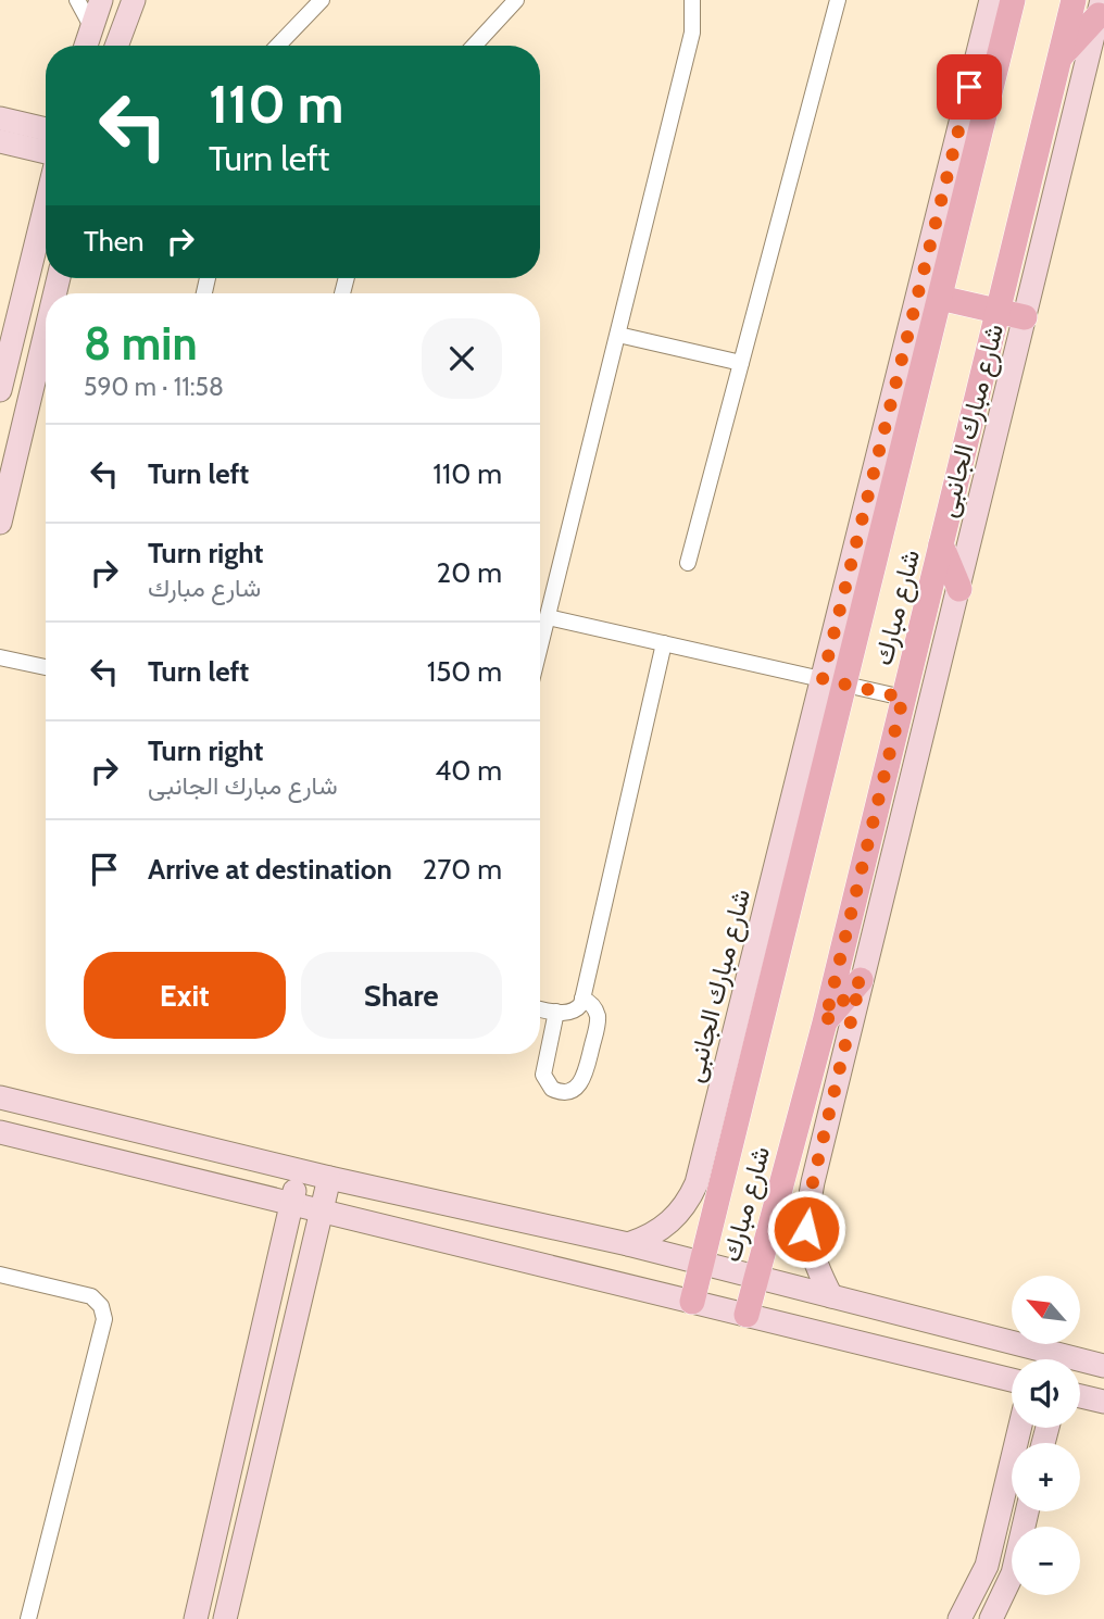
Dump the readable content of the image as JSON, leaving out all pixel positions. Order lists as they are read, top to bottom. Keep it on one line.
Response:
{"streets":{"main road":["شارع مبارك الجانبى","شارع مبارك"]},"crossings":[["شارع مبارك الجانبى","شارع مبارك"]],"north":"top left","page":{"turn":["110 m","Turn left"],"then":"Then","heading":["8 min","590 m · 11:58"],"list":[{"name":"Turn left","value":"110 m"},{"name":"Turn right","note":"شارع مبارك","value":"20 m"},{"name":"Turn left","value":"150 m"},{"name":"Turn right","note":"شارع مبارك الجانبى","value":"40 m"},{"name":"Arrive at destination","value":"270 m"}],"buttons":["Exit","Share"],"map_buttons":["+","−"]}}
